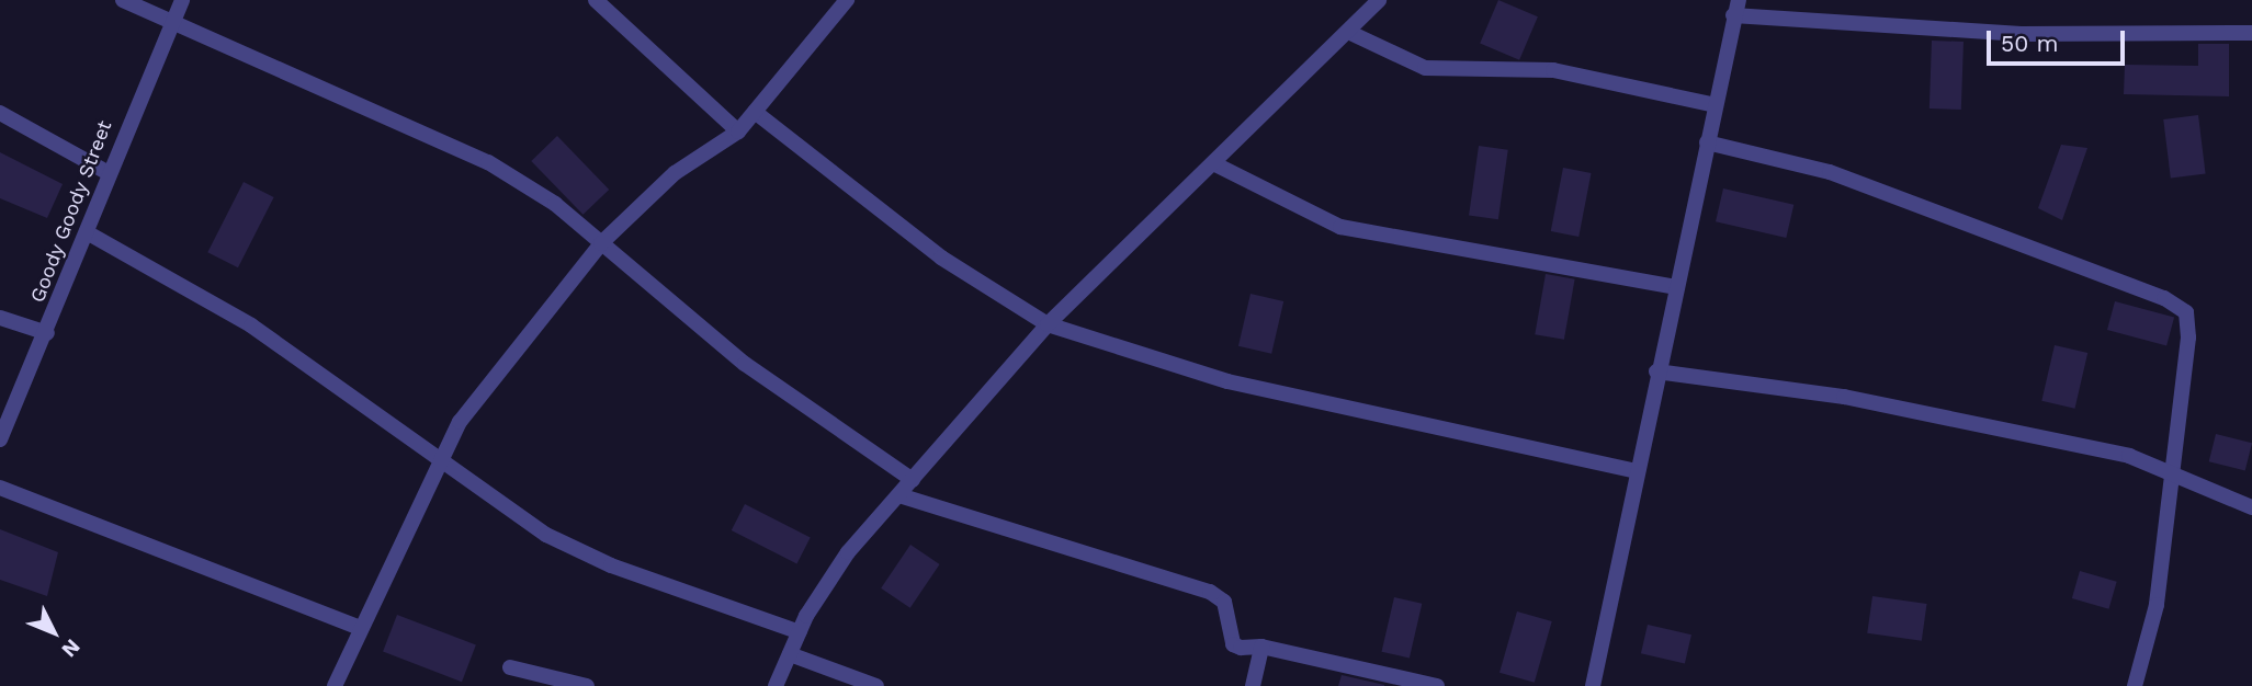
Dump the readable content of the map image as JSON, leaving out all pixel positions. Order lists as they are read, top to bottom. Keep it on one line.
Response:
{"streets":{"street":["Goody Goody Street"]},"scale_bar":"50 m","north":"bottom right"}
